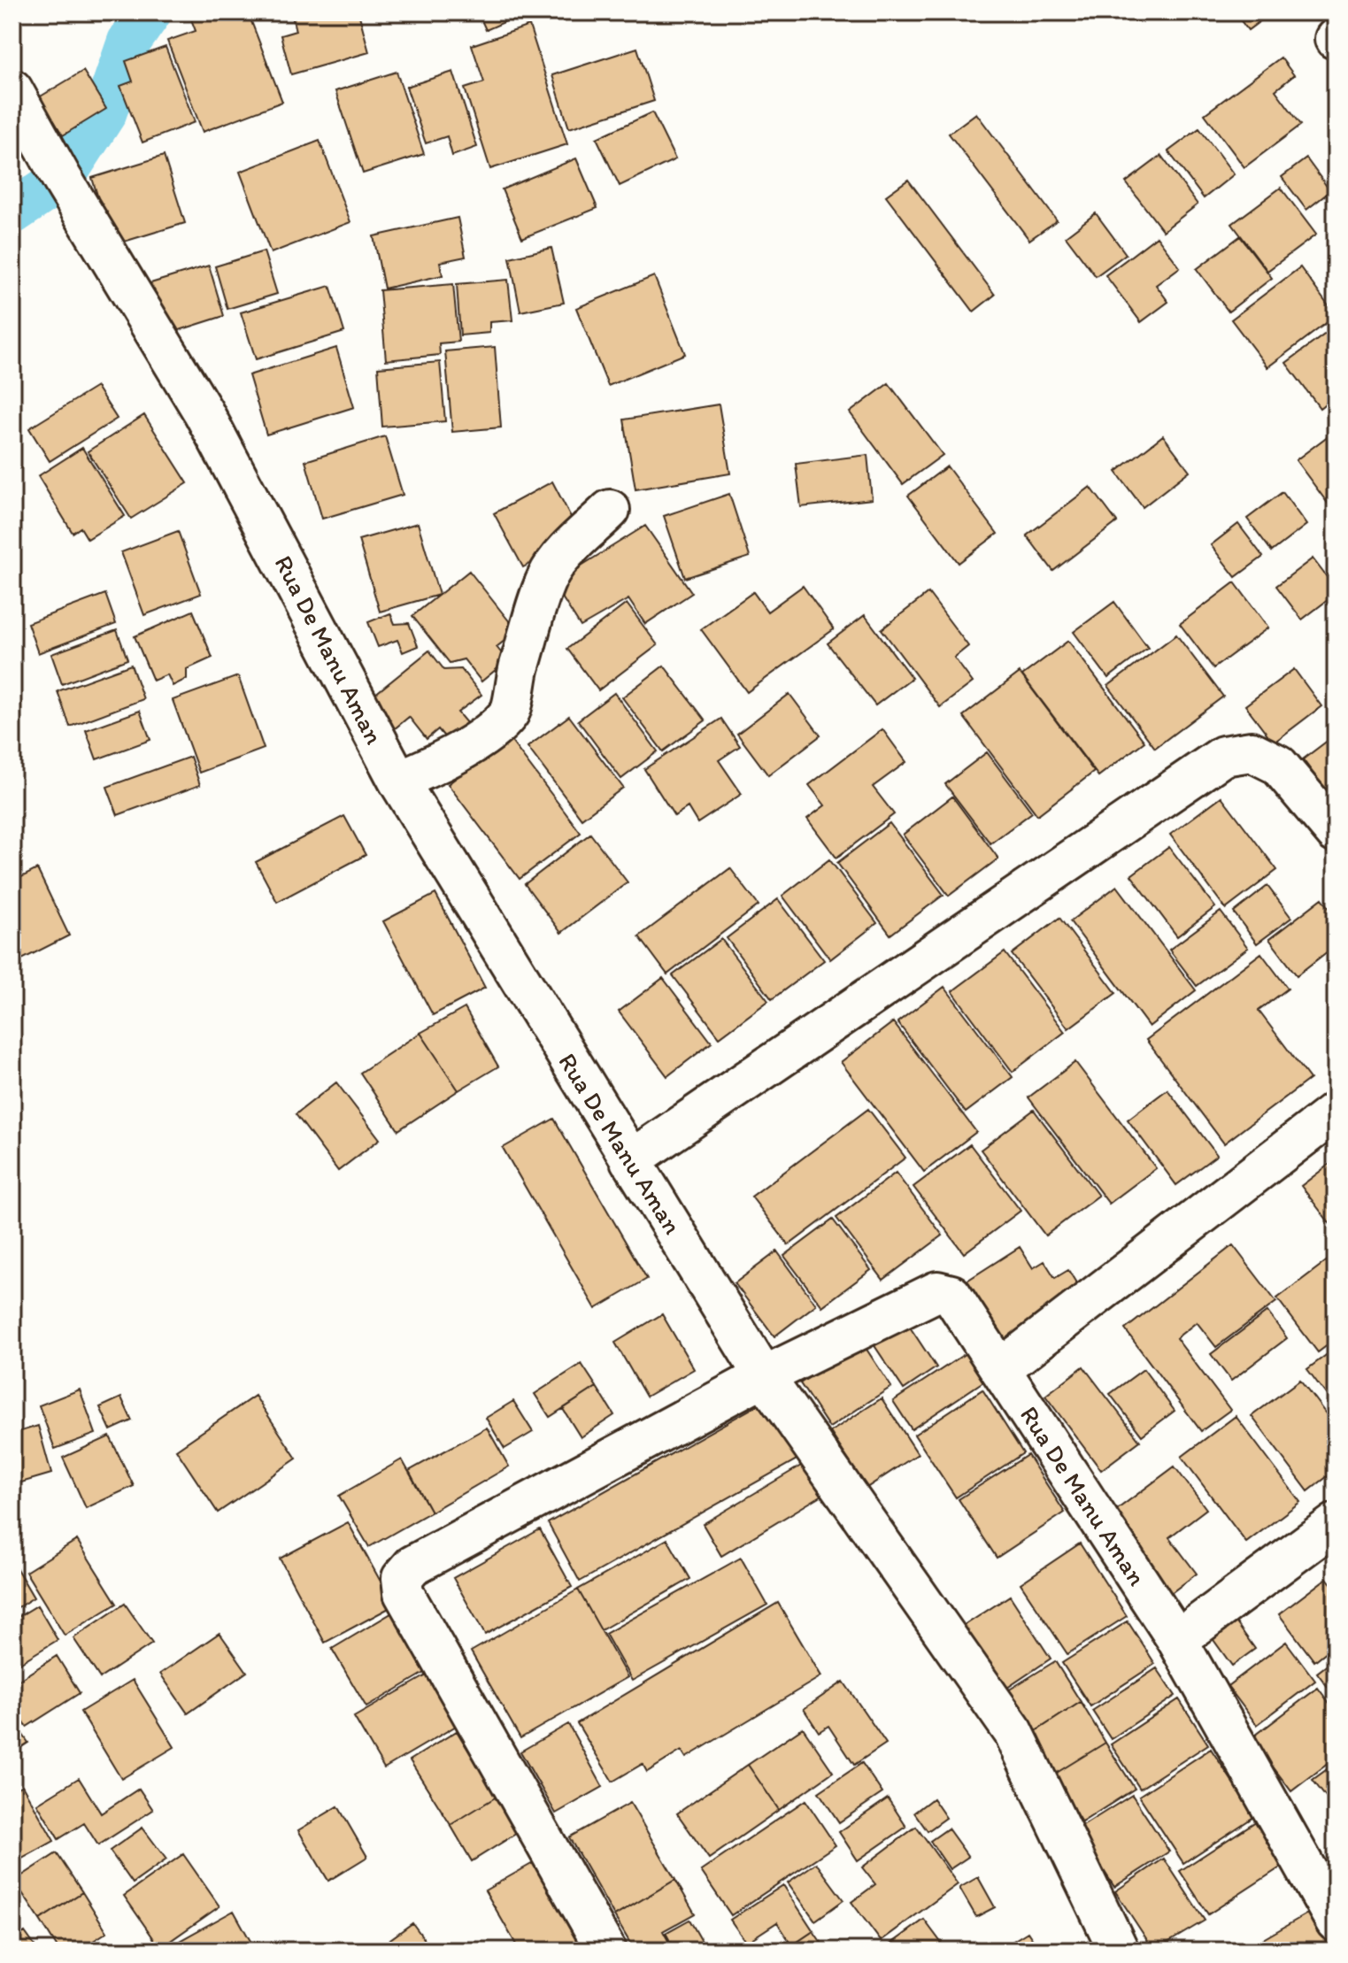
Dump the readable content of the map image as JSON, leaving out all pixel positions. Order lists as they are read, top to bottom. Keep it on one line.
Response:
{"streets":{"street":["Rua De Manu Aman"]}}
